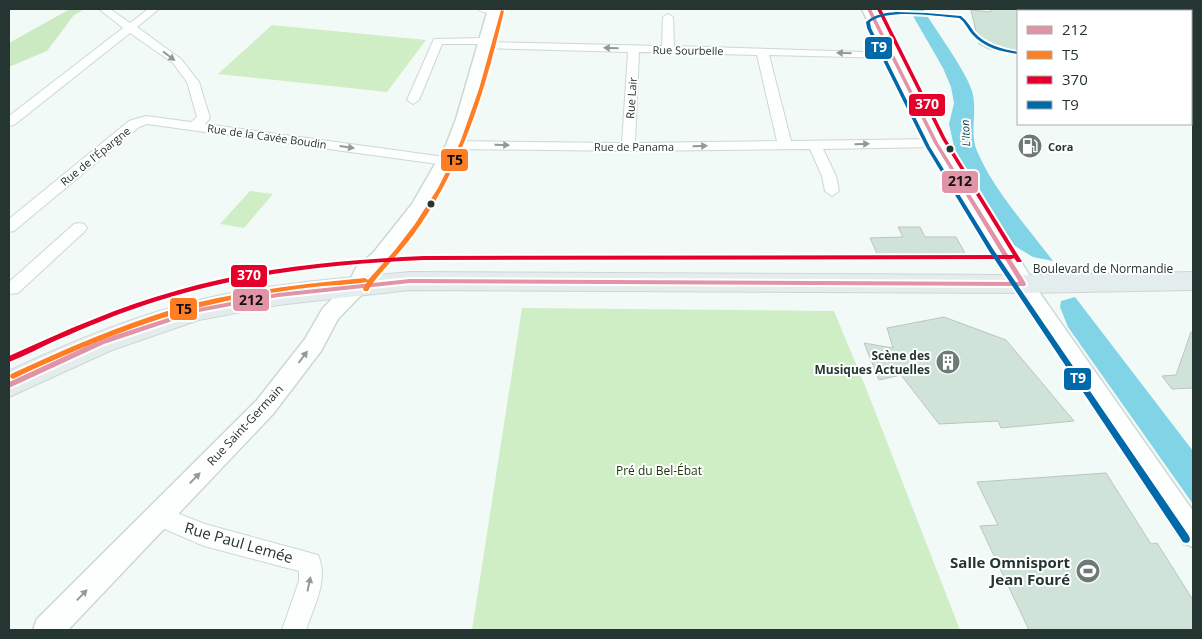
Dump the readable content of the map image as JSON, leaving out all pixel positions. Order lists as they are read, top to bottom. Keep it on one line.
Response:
{"streets":{"main road":["Boulevard de Normandie"],"street":["Rue Sourbelle","Rue Lair","Rue de la Cavée Boudin","Rue de Panama","Rue de l'Épargne","Rue Saint-Germain","Rue Paul Lemée"]},"crossings":[["Rue Sourbelle","Rue Lair"],["Rue Sourbelle","Rue Saint-Germain"],["Rue Lair","Rue de Panama"],["Rue de la Cavée Boudin","Rue de l'Épargne"],["Rue de la Cavée Boudin","Rue Saint-Germain"],["Rue de Panama","Rue Saint-Germain"],["Boulevard de Normandie","Rue Saint-Germain"],["Rue Saint-Germain","Rue Paul Lemée"]],"one_way":["Rue Sourbelle","Rue de la Cavée Boudin","Rue de Panama","Rue Saint-Germain"],"water":["L'Iton"],"parks":["Pré du Bel-Ébat"],"places":{"fuel station":["Cora"],"building":["Scène des Musiques Actuelles"],"sports":["Salle Omnisport Jean Fouré"]},"lines":["transit line 212","transit line 370","transit line T5","transit line T9"],"legend":["212","T5","370","T9"]}
